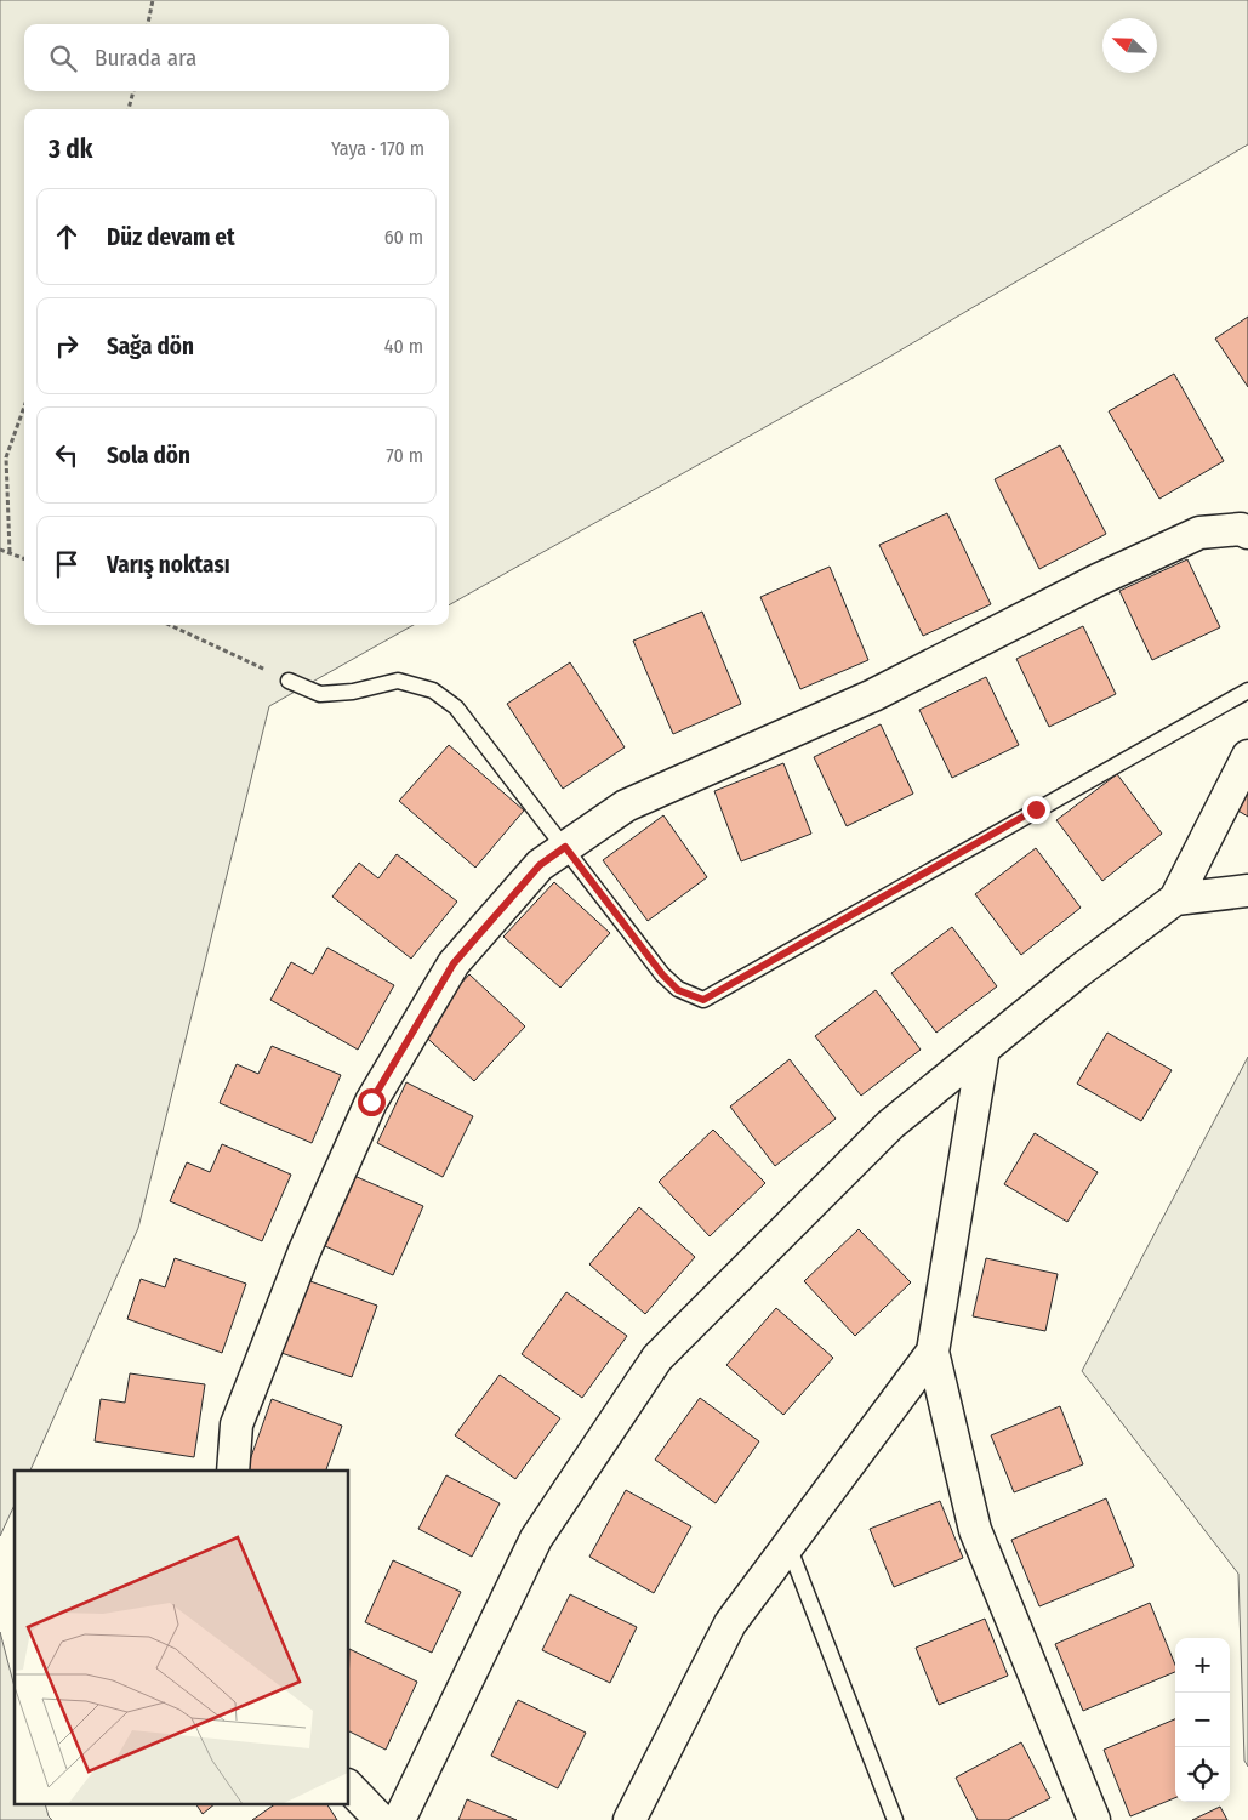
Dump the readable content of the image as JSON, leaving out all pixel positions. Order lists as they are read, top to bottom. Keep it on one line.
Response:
{"north":"top left","page":{"search":"Burada ara","heading":["3 dk","Yaya · 170 m"],"list":[["Düz devam et","60 m"],["Sağa dön","40 m"],["Sola dön","70 m"],"Varış noktası"],"map_buttons":["+","−"]}}
